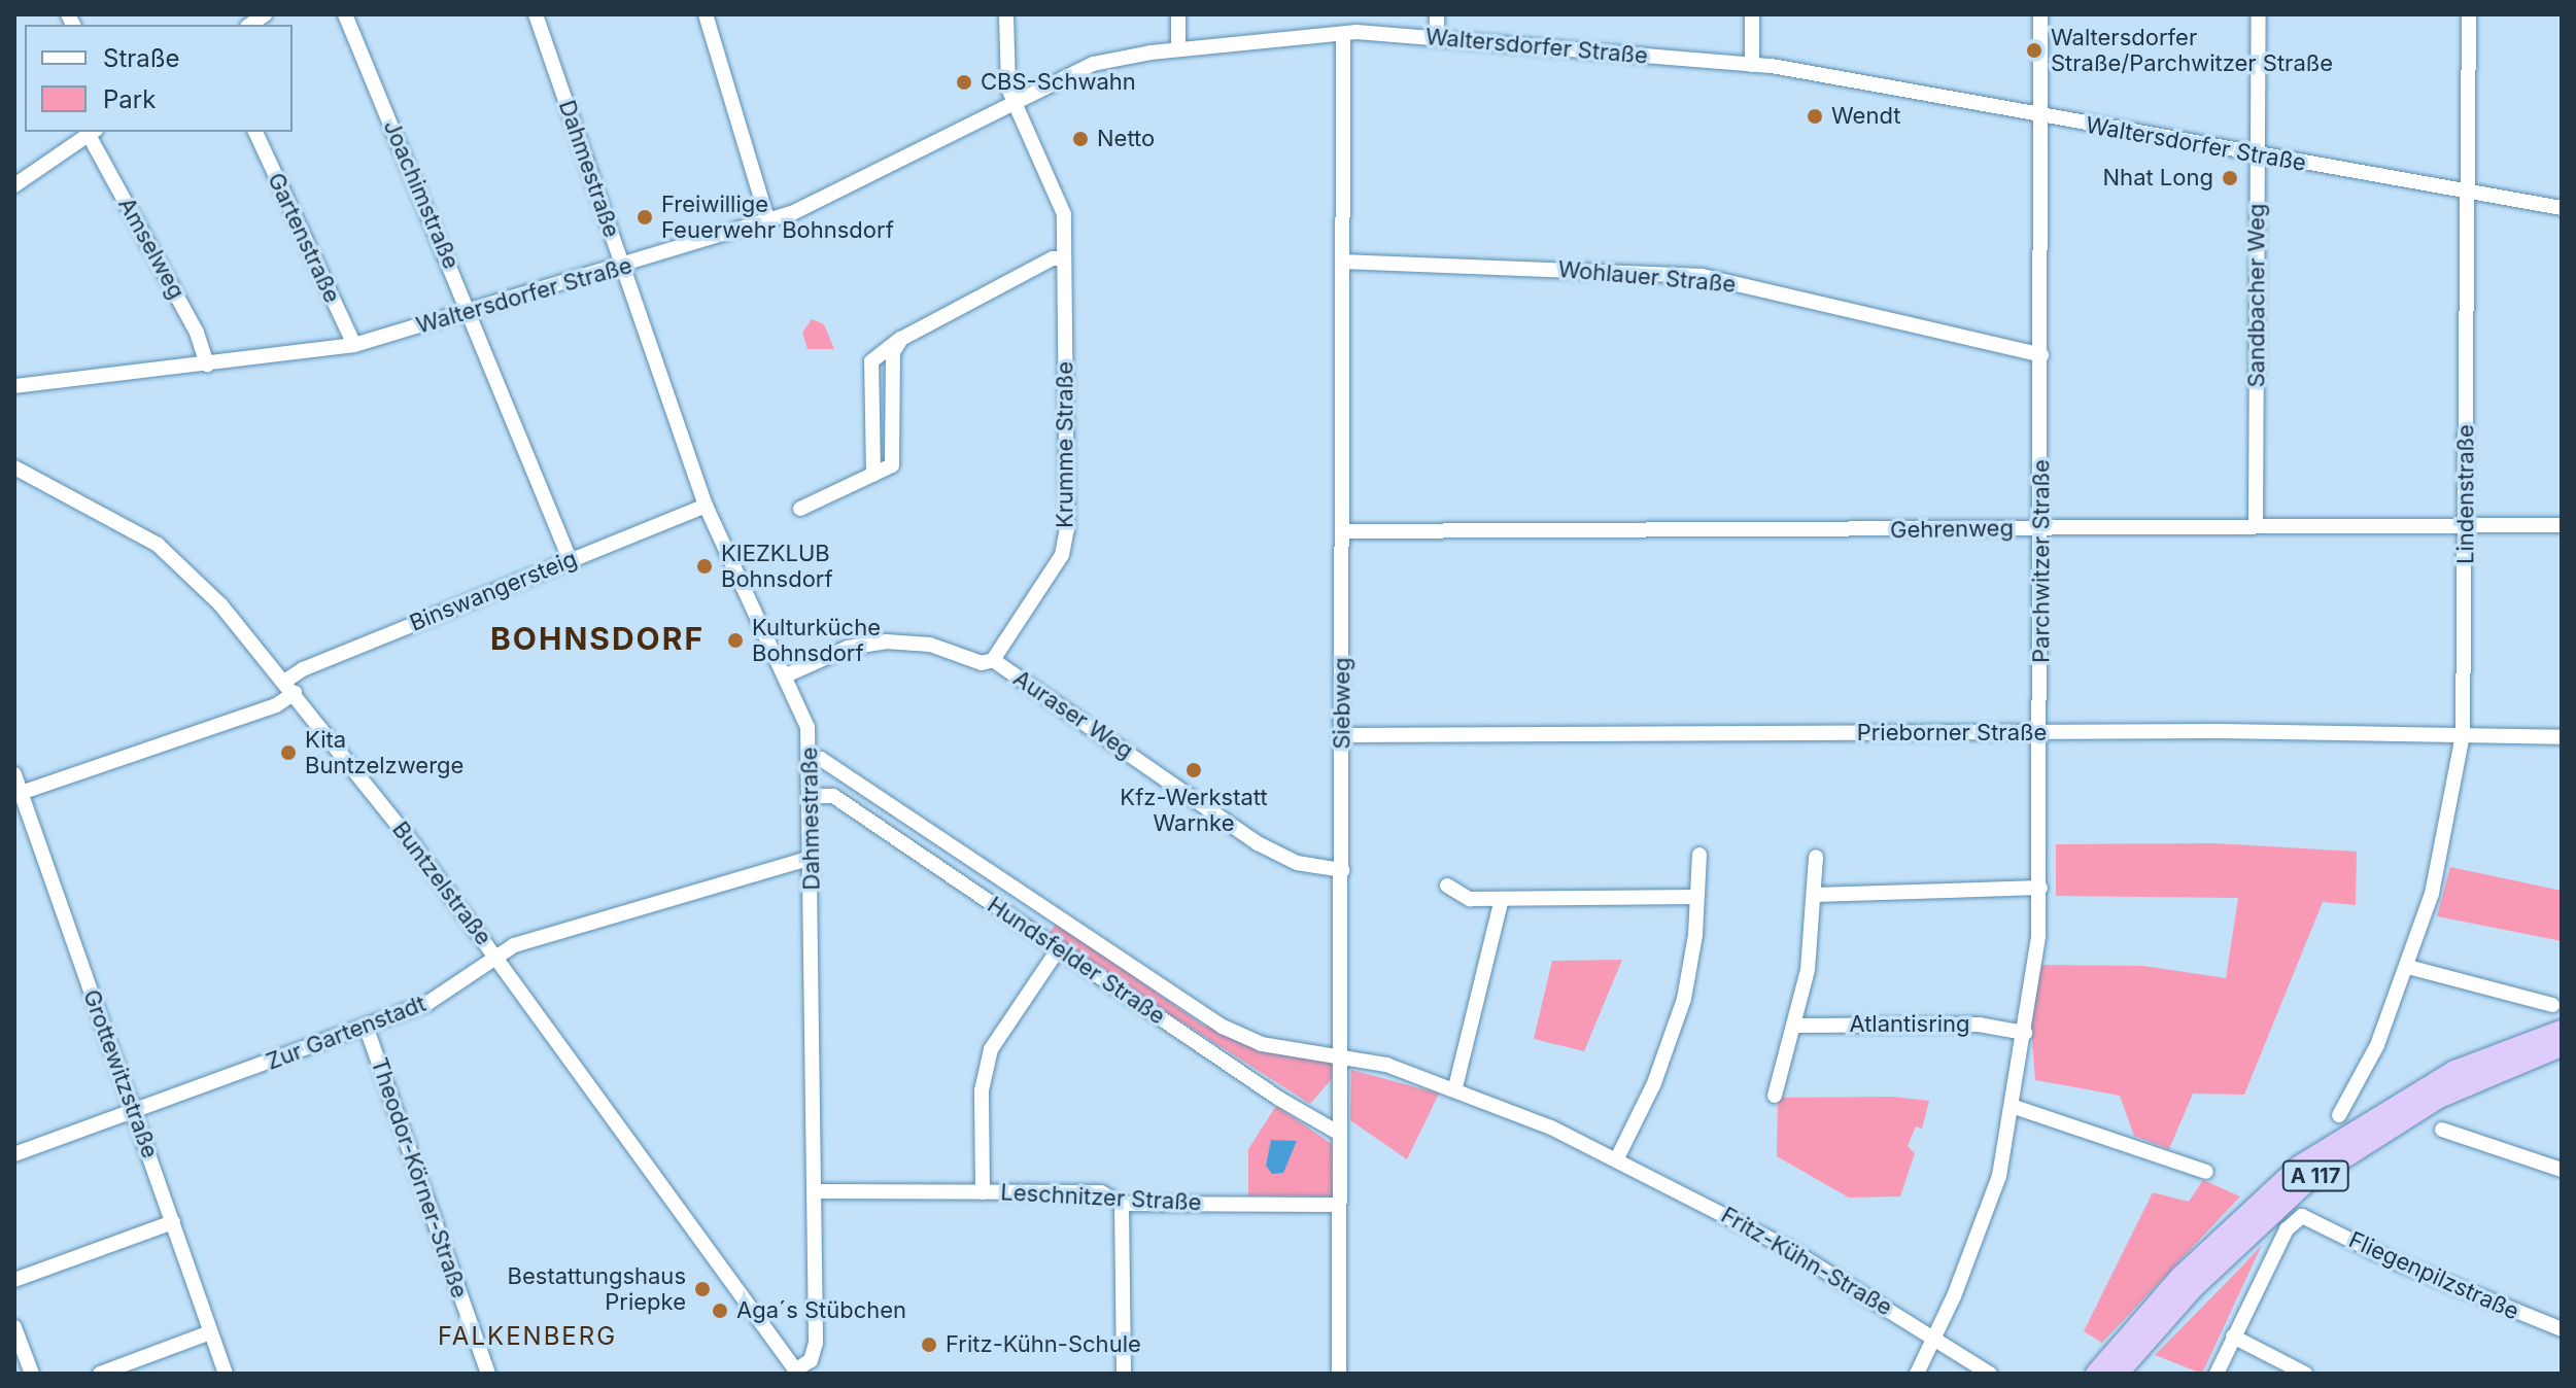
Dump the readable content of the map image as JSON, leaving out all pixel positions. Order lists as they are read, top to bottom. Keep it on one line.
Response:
{"streets":{"highway":["A 117"],"street":["Waltersdorfer Straße","Dahmestraße","Joachimstraße","Gartenstraße","Amselweg","Wohlauer Straße","Sandbacher Weg","Krumme Straße","Lindenstraße","Gehrenweg","Parchwitzer Straße","Binswangersteig","Siebweg","Auraser Weg","Prieborner Straße","Buntzelstraße","Hundsfelder Straße","Atlantisring","Zur Gartenstadt","Grottewitzstraße","Theodor-Körner-Straße","Leschnitzer Straße","Fritz-Kühn-Straße","Fliegenpilzstraße"]},"crossings":[["Waltersdorfer Straße","Dahmestraße"],["Waltersdorfer Straße","Joachimstraße"],["Waltersdorfer Straße","Gartenstraße"],["Waltersdorfer Straße","Amselweg"],["Waltersdorfer Straße","Sandbacher Weg"],["Waltersdorfer Straße","Krumme Straße"],["Waltersdorfer Straße","Lindenstraße"],["Waltersdorfer Straße","Parchwitzer Straße"],["Waltersdorfer Straße","Siebweg"],["Dahmestraße","Binswangersteig"],["Dahmestraße","Auraser Weg"],["Dahmestraße","Buntzelstraße"],["Dahmestraße","Hundsfelder Straße"],["Dahmestraße","Zur Gartenstadt"],["Dahmestraße","Leschnitzer Straße"],["Joachimstraße","Binswangersteig"],["Wohlauer Straße","Parchwitzer Straße"],["Wohlauer Straße","Siebweg"],["Sandbacher Weg","Gehrenweg"],["Krumme Straße","Auraser Weg"],["Lindenstraße","Gehrenweg"],["Lindenstraße","Prieborner Straße"],["Gehrenweg","Parchwitzer Straße"],["Gehrenweg","Siebweg"],["Parchwitzer Straße","Prieborner Straße"],["Parchwitzer Straße","Atlantisring"],["Parchwitzer Straße","Fritz-Kühn-Straße"],["Binswangersteig","Buntzelstraße"],["Binswangersteig","Grottewitzstraße"],["Siebweg","Auraser Weg"],["Siebweg","Prieborner Straße"],["Siebweg","Hundsfelder Straße"],["Siebweg","Leschnitzer Straße"],["Siebweg","Fritz-Kühn-Straße"],["Buntzelstraße","Zur Gartenstadt"],["Hundsfelder Straße","Fritz-Kühn-Straße"],["Zur Gartenstadt","Grottewitzstraße"],["Zur Gartenstadt","Theodor-Körner-Straße"]],"districts":["BOHNSDORF","FALKENBERG"],"places":["Waltersdorfer Straße/Parchwitzer Straße","CBS-Schwahn","Wendt","Netto","Nhat Long","Freiwillige Feuerwehr Bohnsdorf","KIEZKLUB Bohnsdorf","Kulturküche Bohnsdorf","Kita Buntzelzwerge","Kfz-Werkstatt Warnke","Bestattungshaus Priepke","Aga´s Stübchen","Fritz-Kühn-Schule"],"legend":["Straße","Park"]}
